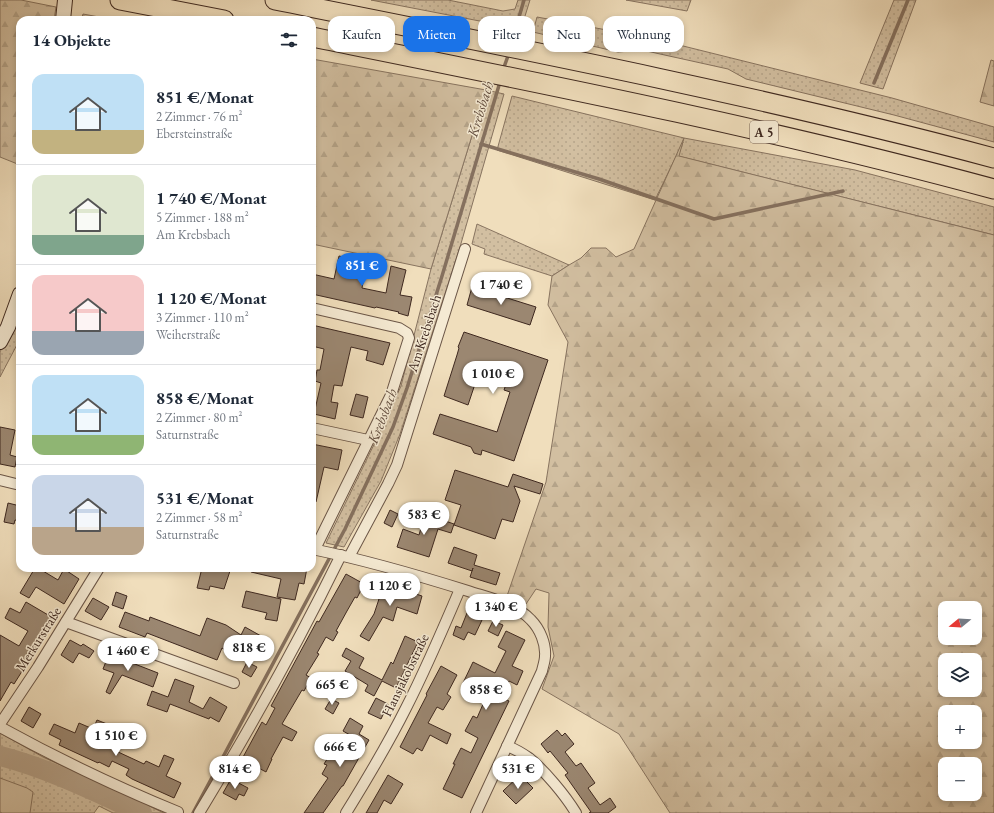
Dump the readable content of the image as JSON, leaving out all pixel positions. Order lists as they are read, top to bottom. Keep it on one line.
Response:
{"streets":{"highway":["A 5"],"street":["Am Krebsbach","Merkurstraße","Hansjakobstraße"]},"water":["Krebsbach"],"north":"left","page":{"chip":["Kaufen","Mieten","Filter","Neu","Wohnung"],"heading":"14 Objekte","list":[{"name":"851 €/Monat","note":"2 Zimmer · 76 m² · Ebersteinstraße"},{"name":"1 740 €/Monat","note":"5 Zimmer · 188 m² · Am Krebsbach"},{"name":"1 120 €/Monat","note":"3 Zimmer · 110 m² · Weiherstraße"},{"name":"858 €/Monat","note":"2 Zimmer · 80 m² · Saturnstraße"},{"name":"531 €/Monat","note":"2 Zimmer · 58 m² · Saturnstraße"}],"price":["851 €","1 740 €","1 010 €","583 €","1 120 €","1 340 €","818 €","1 460 €","665 €","858 €","1 510 €","666 €","814 €","531 €"],"map_buttons":["+","−"]}}
